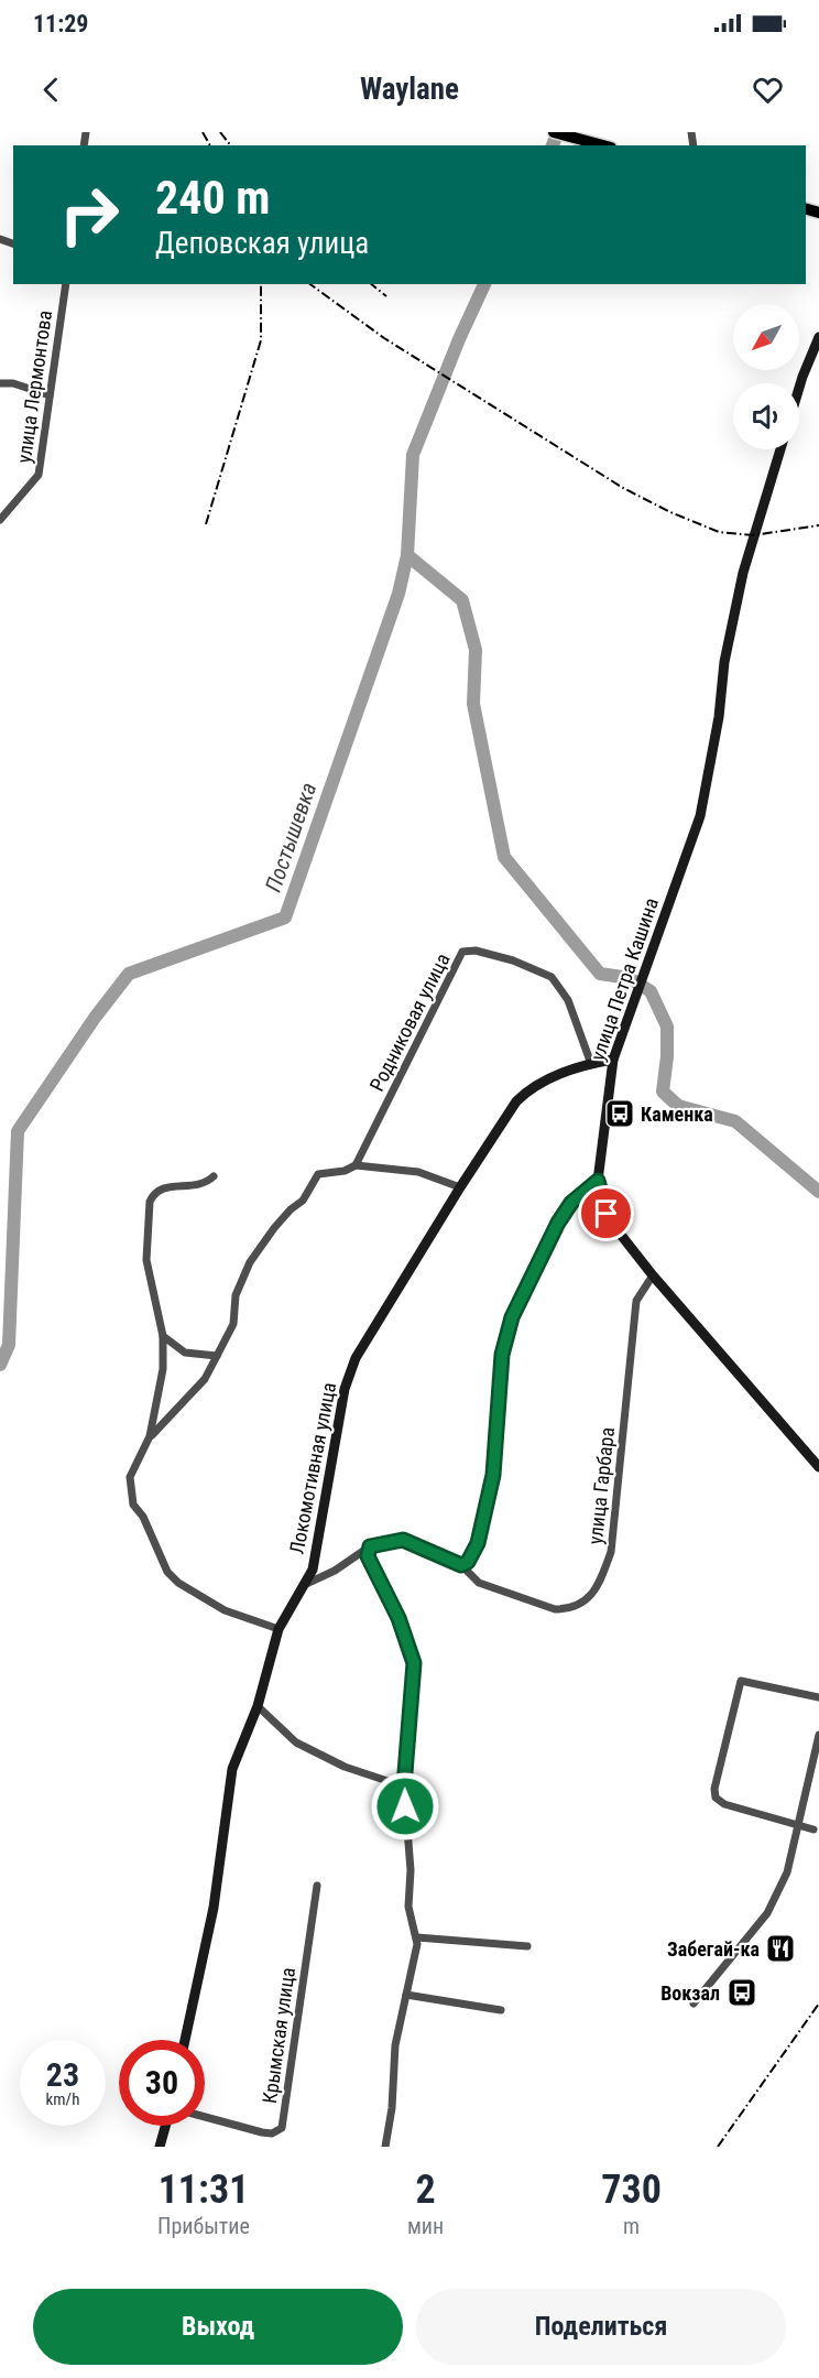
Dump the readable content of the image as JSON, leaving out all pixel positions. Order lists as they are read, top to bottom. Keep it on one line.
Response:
{"streets":{"main road":["улица Петра Кашина","Локомотивная улица"],"street":["улица Лермонтова","Родниковая улица","улица Гарбара","Крымская улица"]},"crossings":[["улица Петра Кашина","Локомотивная улица"],["улица Петра Кашина","улица Гарбара"],["Родниковая улица","Локомотивная улица"]],"water":["Постышевка"],"places":{"bus stop":["Каменка","Вокзал"],"restaurant":["Забегай-ка"]},"north":"bottom left","page":{"status":"11:29","header":"Waylane","turn":["240 m","Деповская улица"],"speed":"23 km/h","limit":"30","eta":["11:31","Прибытие","2","мин","730","m"],"buttons":["Выход","Поделиться"]}}
